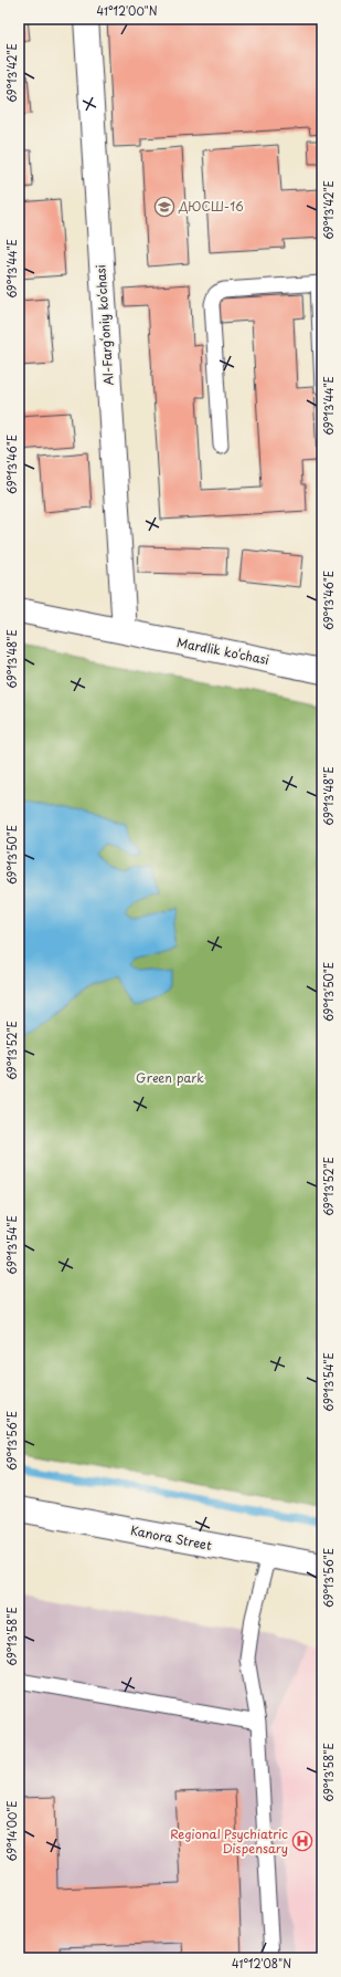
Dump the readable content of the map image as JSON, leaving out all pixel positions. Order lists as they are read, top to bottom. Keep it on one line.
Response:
{"streets":{"street":["Al-Farg‘oniy ko‘chasi","Mardlik ko‘chasi","Kanora Street"]},"crossings":[["Al-Farg‘oniy ko‘chasi","Mardlik ko‘chasi"]],"parks":["Green park"],"places":{"school or university":["ДЮСШ-16"],"hospital":["Regional Psychiatric Dispensary"]},"coordinates":["41°12'00\"N","69°13'42\"E","69°13'44\"E","69°13'46\"E","69°13'48\"E","69°13'50\"E","69°13'52\"E","69°13'54\"E","69°13'56\"E","69°13'58\"E","69°14'00\"E","41°12'08\"N"]}
